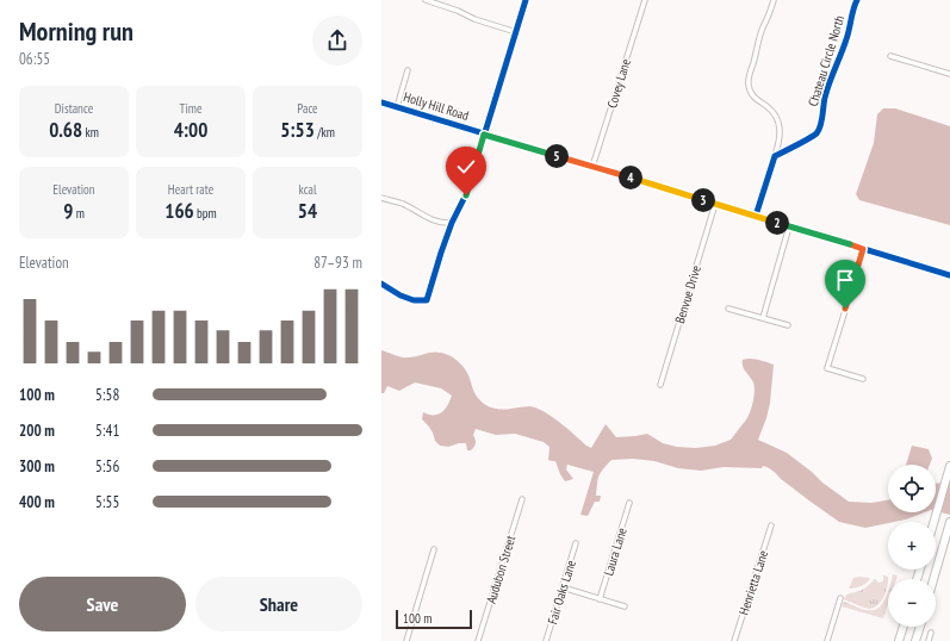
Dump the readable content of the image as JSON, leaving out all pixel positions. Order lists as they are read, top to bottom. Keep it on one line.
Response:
{"streets":{"street":["Chateau Circle North","Covey Lane","Holly Hill Road","Benvue Drive","Laura Lane","Audubon Street","Henrietta Lane","Fair Oaks Lane"]},"crossings":[["Covey Lane","Holly Hill Road"],["Holly Hill Road","Benvue Drive"]],"scale_bar":"100 m","page":{"heading":["Morning run","06:55"],"stats":[["Distance","0.68 km"],["Time","4:00"],["Pace","5:53 /km"],["Elevation","9 m"],["Heart rate","166 bpm"],["kcal","54"]],"pins":["5","4","3","2"],"chart":["Elevation","87–93 m"],"list":[{"name":"100 m","note":"5:58"},{"name":"200 m","note":"5:41"},{"name":"300 m","note":"5:56"},{"name":"400 m","note":"5:55"}],"map_buttons":["+","−"],"buttons":["Save","Share"],"scale":"100 m"}}
